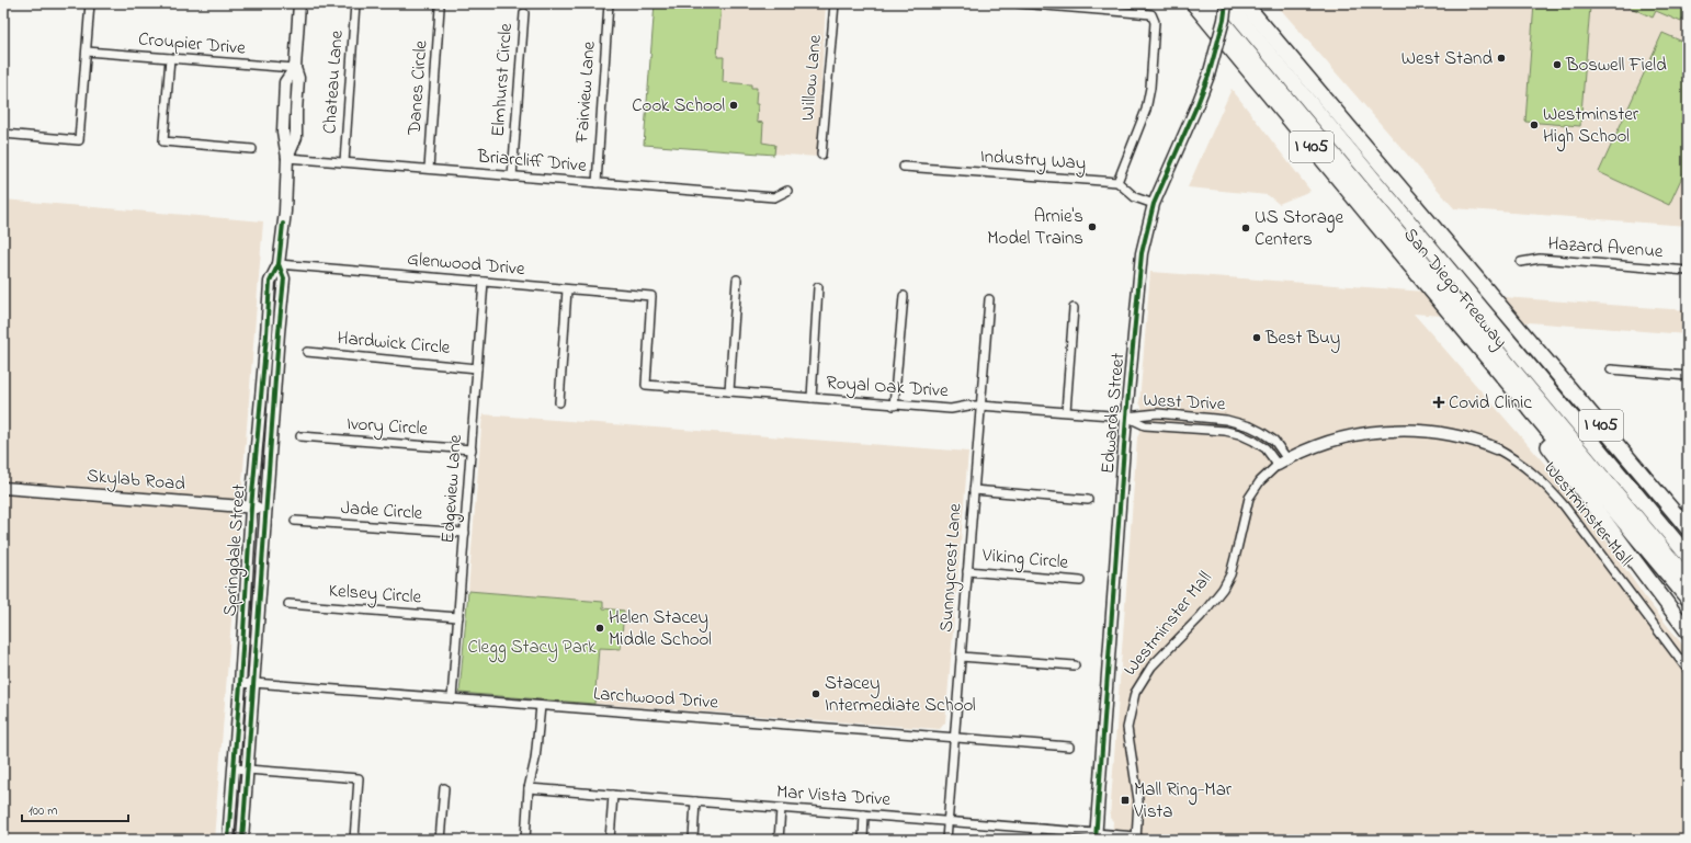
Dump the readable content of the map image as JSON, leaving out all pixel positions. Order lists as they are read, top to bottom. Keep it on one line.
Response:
{"streets":{"highway":["I 405","San Diego Freeway"],"main road":["Edwards Street","Skylab Road","Westminster Mall","Springdale Street"],"street":["Croupier Drive","Willow Lane","Elmhurst Circle","Chateau Lane","Danes Circle","Fairview Lane","Industry Way","Briarcliff Drive","Hazard Avenue","Glenwood Drive","Hardwick Circle","Royal Oak Drive","West Drive","Ivory Circle","Edgeview Lane","Jade Circle","Viking Circle","Sunnycrest Lane","Kelsey Circle","Larchwood Drive","Mar Vista Drive"]},"crossings":[["Croupier Drive","Springdale Street"],["Elmhurst Circle","Briarcliff Drive"],["Chateau Lane","Briarcliff Drive"],["Danes Circle","Briarcliff Drive"],["Fairview Lane","Briarcliff Drive"],["Briarcliff Drive","Springdale Street"],["Glenwood Drive","Royal Oak Drive"],["Glenwood Drive","Edgeview Lane"],["Glenwood Drive","Springdale Street"],["Hardwick Circle","Edgeview Lane"],["Royal Oak Drive","West Drive"],["Royal Oak Drive","Edwards Street"],["Royal Oak Drive","Sunnycrest Lane"],["West Drive","Edwards Street"],["West Drive","Westminster Mall"],["Edwards Street","Mar Vista Drive"],["Ivory Circle","Edgeview Lane"],["Skylab Road","Springdale Street"],["Edgeview Lane","Jade Circle"],["Edgeview Lane","Kelsey Circle"],["Edgeview Lane","Larchwood Drive"],["Westminster Mall","Mar Vista Drive"],["Springdale Street","Larchwood Drive"],["Viking Circle","Sunnycrest Lane"],["Sunnycrest Lane","Larchwood Drive"],["Sunnycrest Lane","Mar Vista Drive"]],"parks":["Clegg Stacy Park"],"places":{"other":["West Stand","Boswell Field","Cook School","Westminster High School","Arnie's Model Trains","US Storage Centers","Best Buy","Helen Stacey Middle School","Stacey Intermediate School"],"health":["Covid Clinic"],"transit":["Mall Ring-Mar Vista"]},"scale_bar":"100 m"}
